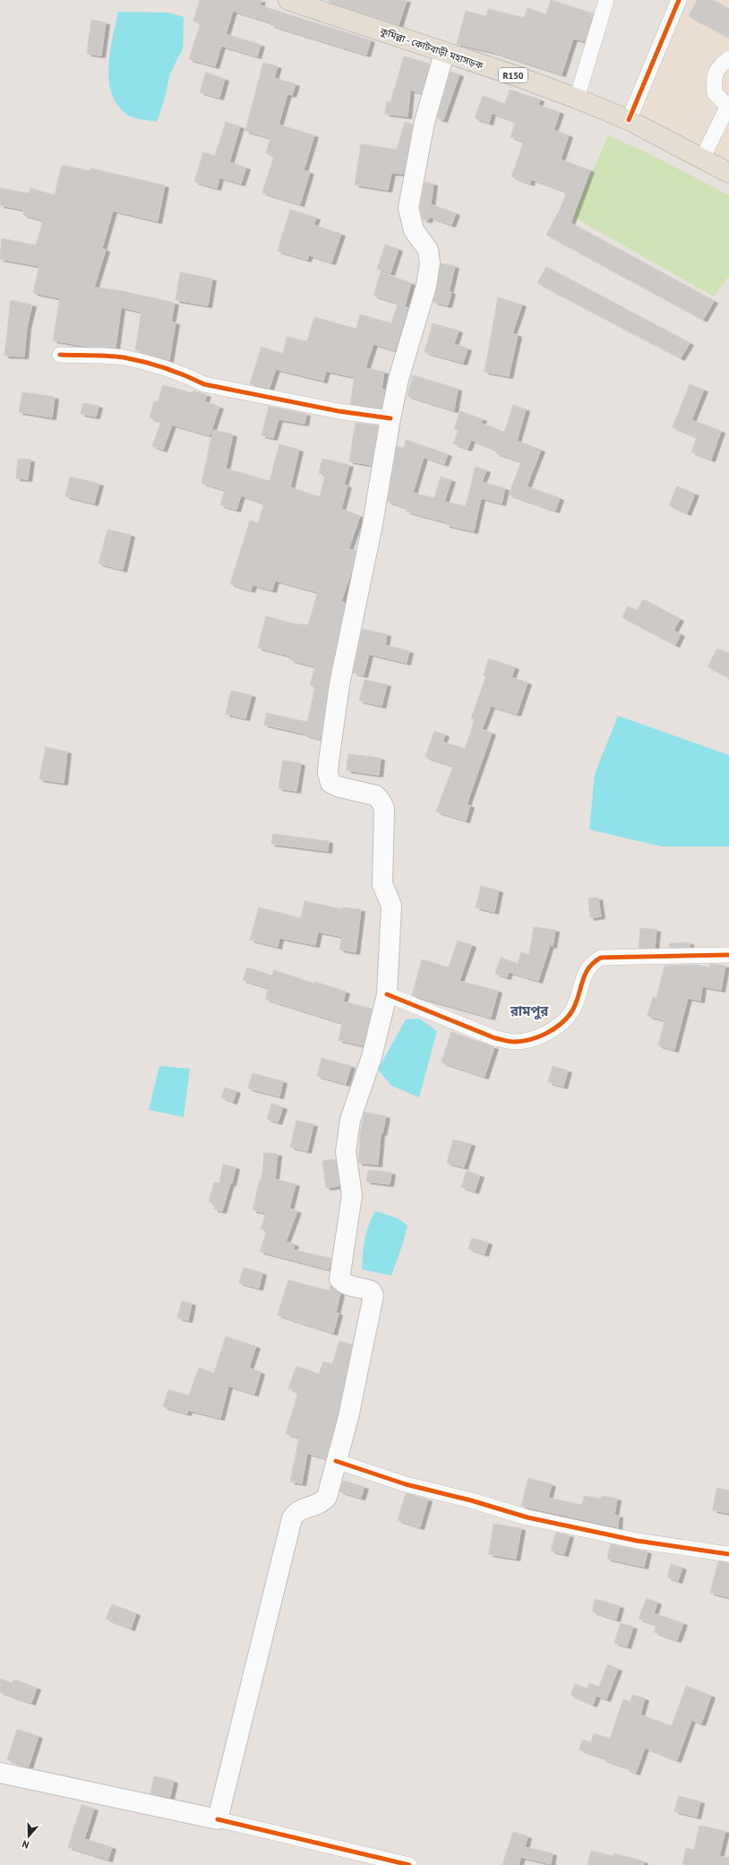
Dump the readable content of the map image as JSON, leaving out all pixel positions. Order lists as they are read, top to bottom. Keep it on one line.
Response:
{"streets":{"main road":["কুমিল্লা - কোটবাড়ী মহাসড়ক","R150"]},"districts":["রামপুর"],"north":"bottom"}
